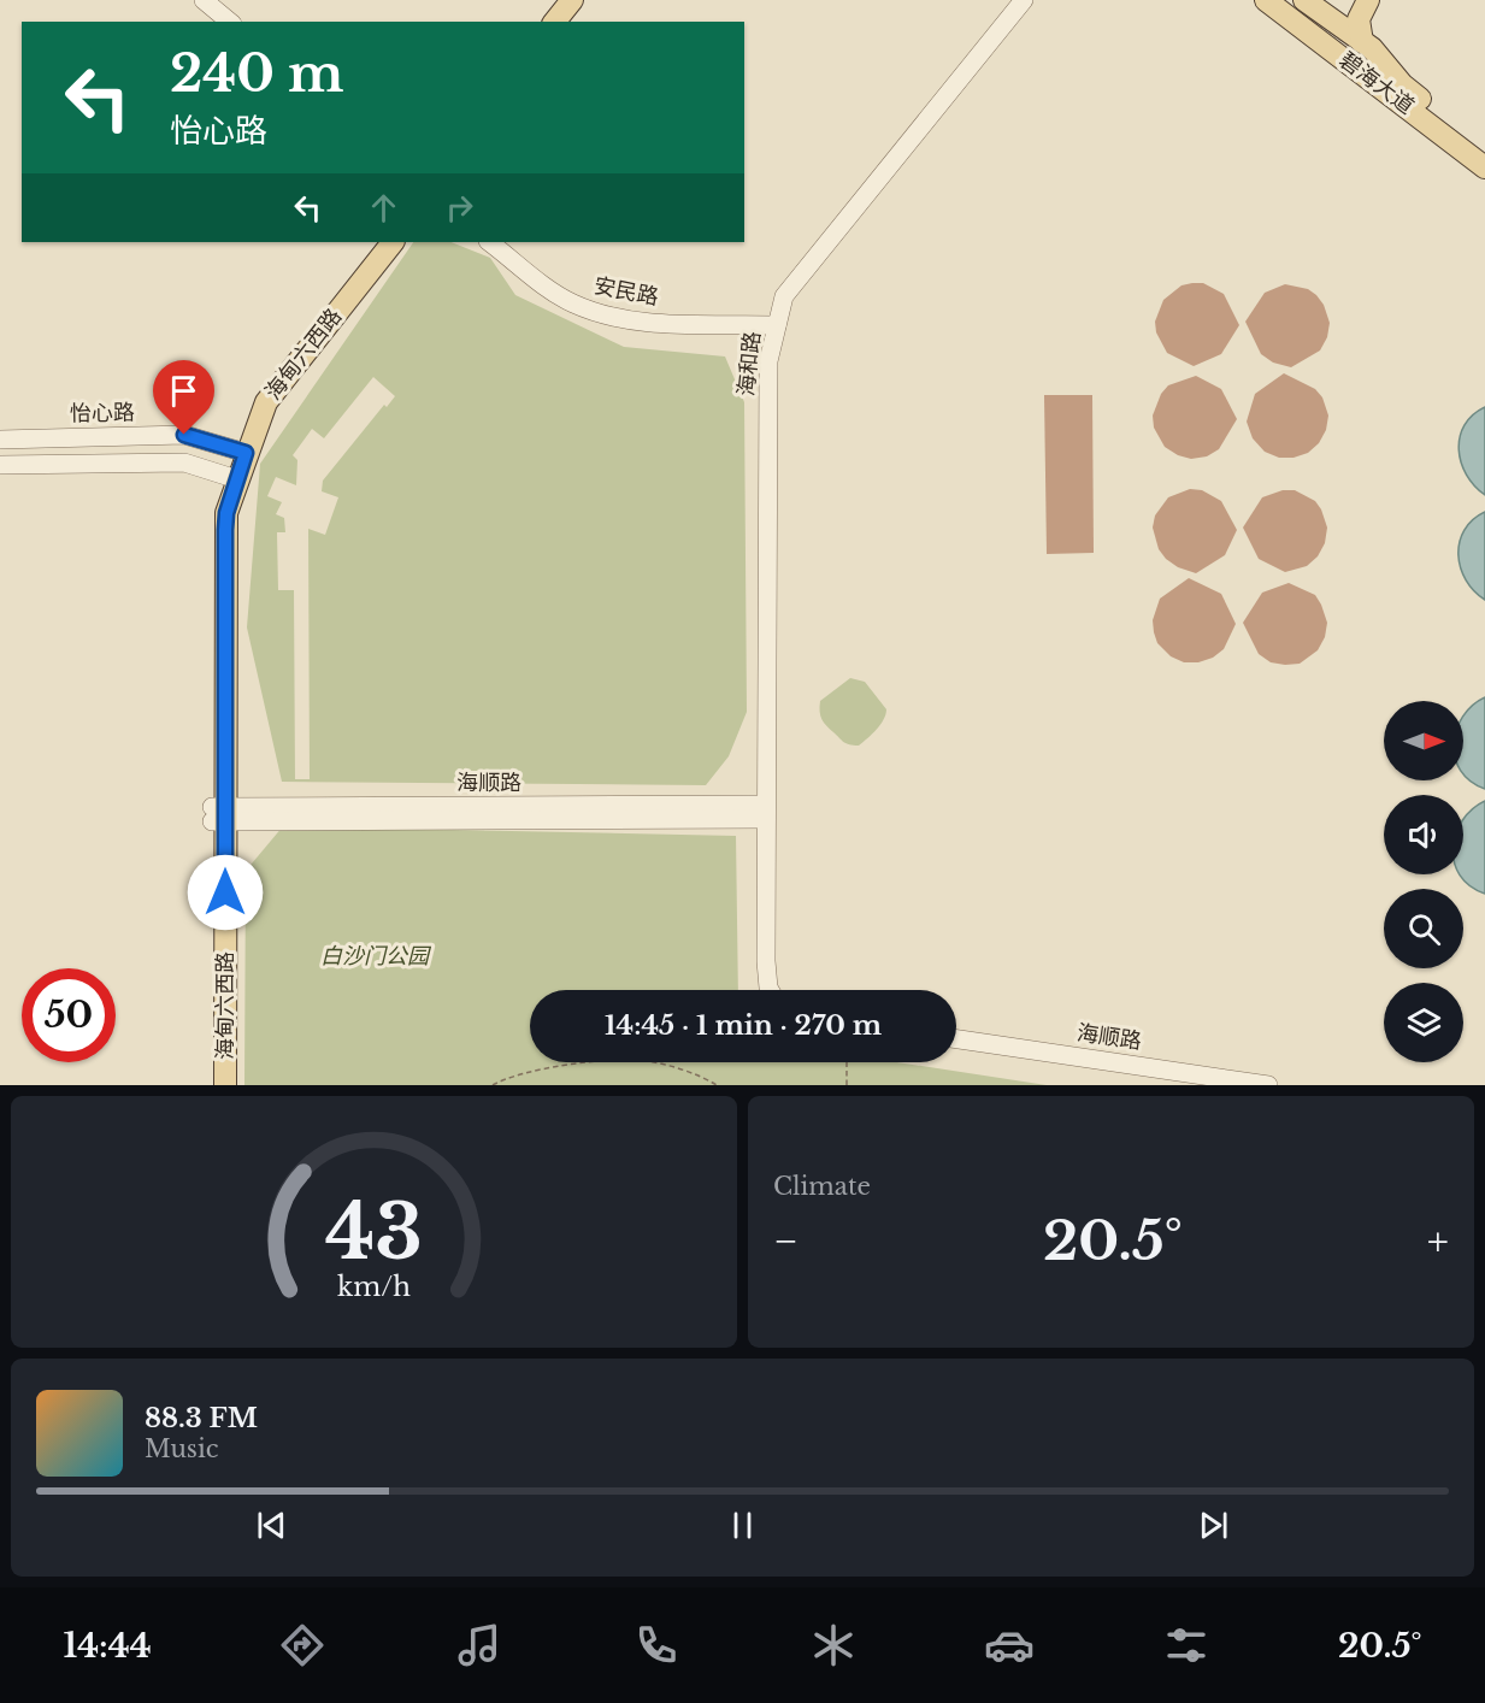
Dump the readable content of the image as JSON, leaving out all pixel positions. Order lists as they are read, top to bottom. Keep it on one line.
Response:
{"streets":{"main road":["碧海大道","海甸六西路"],"street":["安民路","海和路","怡心路","海顺路"]},"crossings":[["安民路","海和路"],["海甸六西路","怡心路"],["海甸六西路","海顺路"],["海和路","海顺路"]],"parks":["白沙门公园"],"north":"right","page":{"turn":["240 m","怡心路"],"limit":"50","trip":"14:45 · 1 min · 270 m","tile":"Climate","heat":["−","20.5°","+"],"song":["88.3 FM","Music"],"tabs":["14:44","20.5°"],"gauge":["43","km/h"]}}
